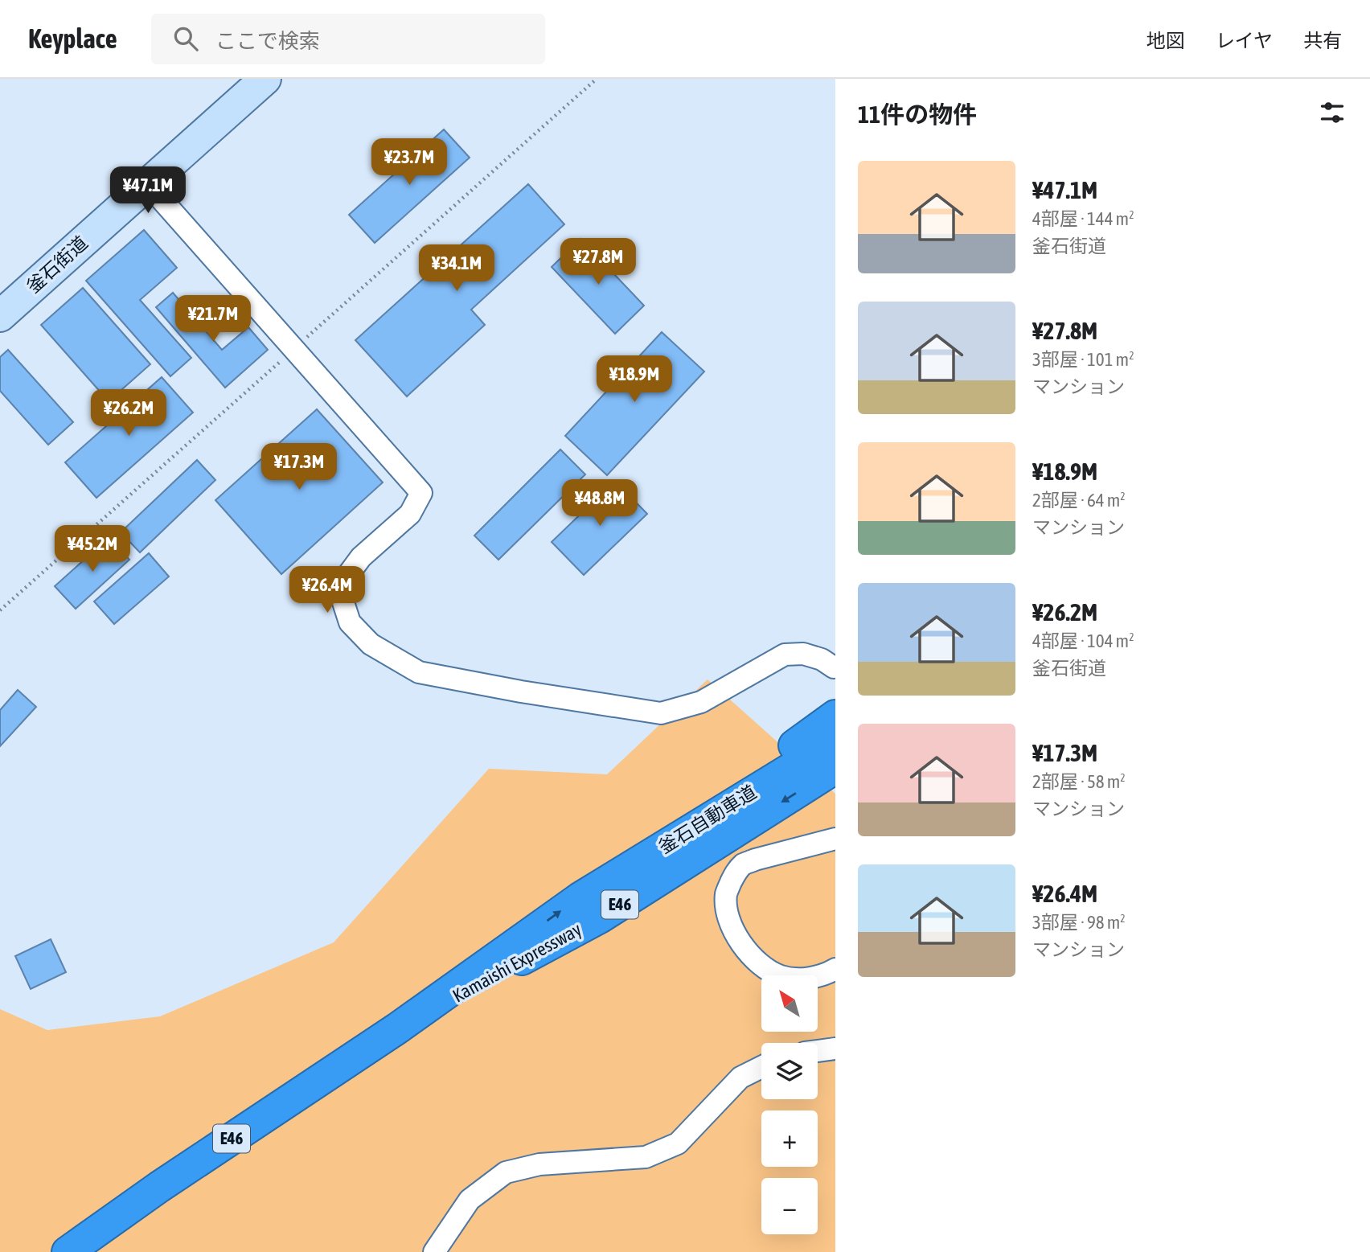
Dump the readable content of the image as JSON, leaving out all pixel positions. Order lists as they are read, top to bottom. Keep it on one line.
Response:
{"streets":{"highway":["釜石自動車道","E46","Kamaishi Expressway"],"street":["釜石街道"]},"crossings":[["釜石自動車道","Kamaishi Expressway"]],"north":"top left","page":{"header":"Keyplace","search":"ここで検索","nav":["地図","レイヤ","共有"],"heading":"11件の物件","price":["¥23.7M","¥47.1M","¥27.8M","¥34.1M","¥21.7M","¥18.9M","¥26.2M","¥17.3M","¥48.8M","¥45.2M","¥26.4M"],"list":[{"name":"¥47.1M","note":"4部屋 · 144 m² · 釜石街道"},{"name":"¥27.8M","note":"3部屋 · 101 m² · マンション"},{"name":"¥18.9M","note":"2部屋 · 64 m² · マンション"},{"name":"¥26.2M","note":"4部屋 · 104 m² · 釜石街道"},{"name":"¥17.3M","note":"2部屋 · 58 m² · マンション"},{"name":"¥26.4M","note":"3部屋 · 98 m² · マンション"}],"map_buttons":["+","−"]}}
